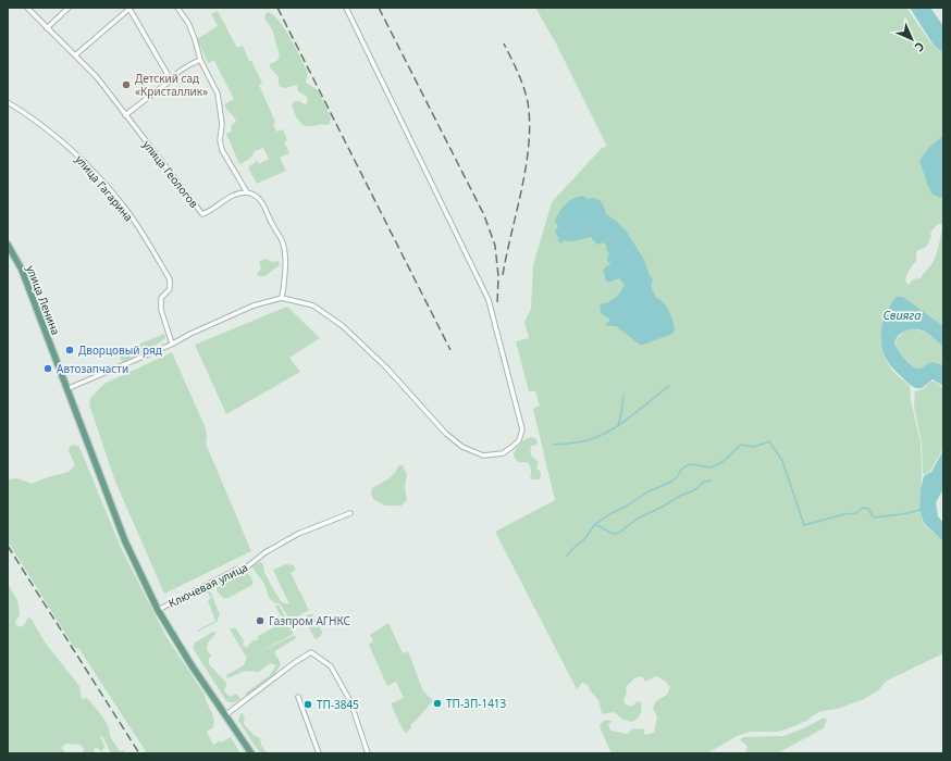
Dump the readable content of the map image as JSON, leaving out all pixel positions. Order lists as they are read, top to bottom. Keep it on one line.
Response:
{"streets":{"main road":["улица Ленина"],"street":["улица Геологов","улица Гагарина","Ключевая улица"]},"crossings":[["улица Ленина","Ключевая улица"]],"water":["Свияга"],"places":["Детский сад «Кристаллик»","Дворцовый ряд","Автозапчасти","Газпром АГНКС","ТП-ЗП-1413","ТП-3845"],"north":"bottom right"}
